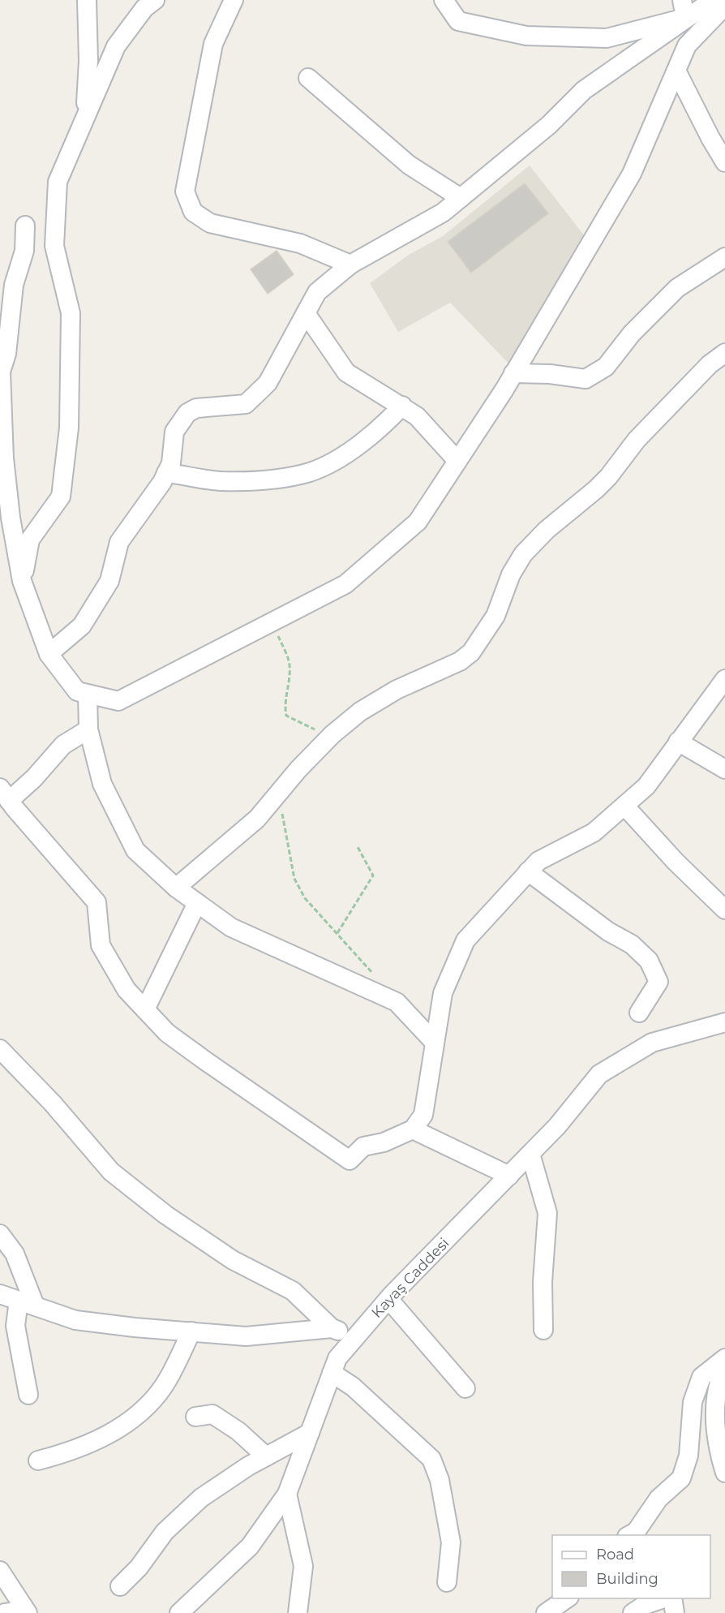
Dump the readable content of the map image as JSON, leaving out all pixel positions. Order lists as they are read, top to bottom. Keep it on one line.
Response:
{"streets":{"street":["Kayaş Caddesi"]},"legend":["Road","Building"]}
